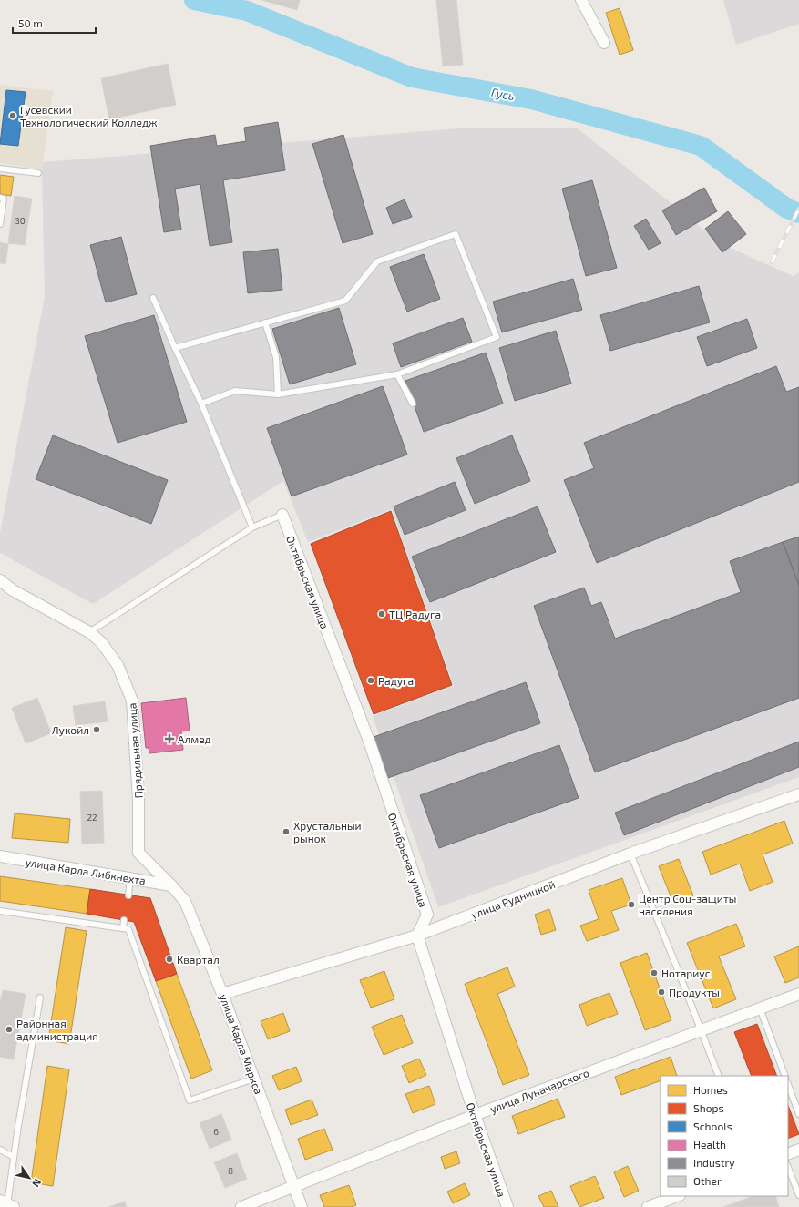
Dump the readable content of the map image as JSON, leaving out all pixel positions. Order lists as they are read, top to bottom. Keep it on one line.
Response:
{"streets":{"street":["Октябрьская улица","Прядильная улица","улица Карла Либкнехта","улица Рудницкой","улица Карла Маркса","улица Луначарского"]},"crossings":[["Октябрьская улица","улица Рудницкой"],["Октябрьская улица","улица Луначарского"],["Прядильная улица","улица Карла Либкнехта"],["Прядильная улица","улица Карла Маркса"],["улица Карла Либкнехта","улица Карла Маркса"],["улица Рудницкой","улица Карла Маркса"],["улица Карла Маркса","улица Луначарского"]],"water":["Гусь"],"places":{"other":["Гусевский Технологический Колледж","ТЦ Радуга","Радуга","Лукойл","Хрустальный рынок","Центр Соц-защиты населения","Квартал","Нотариус","Продукты","Районная администрация"],"health":["Алмед"]},"house_numbers":["30","22","6","8"],"legend":["Homes","Shops","Schools","Health","Industry","Other"],"scale_bar":"50 m","north":"bottom right"}
